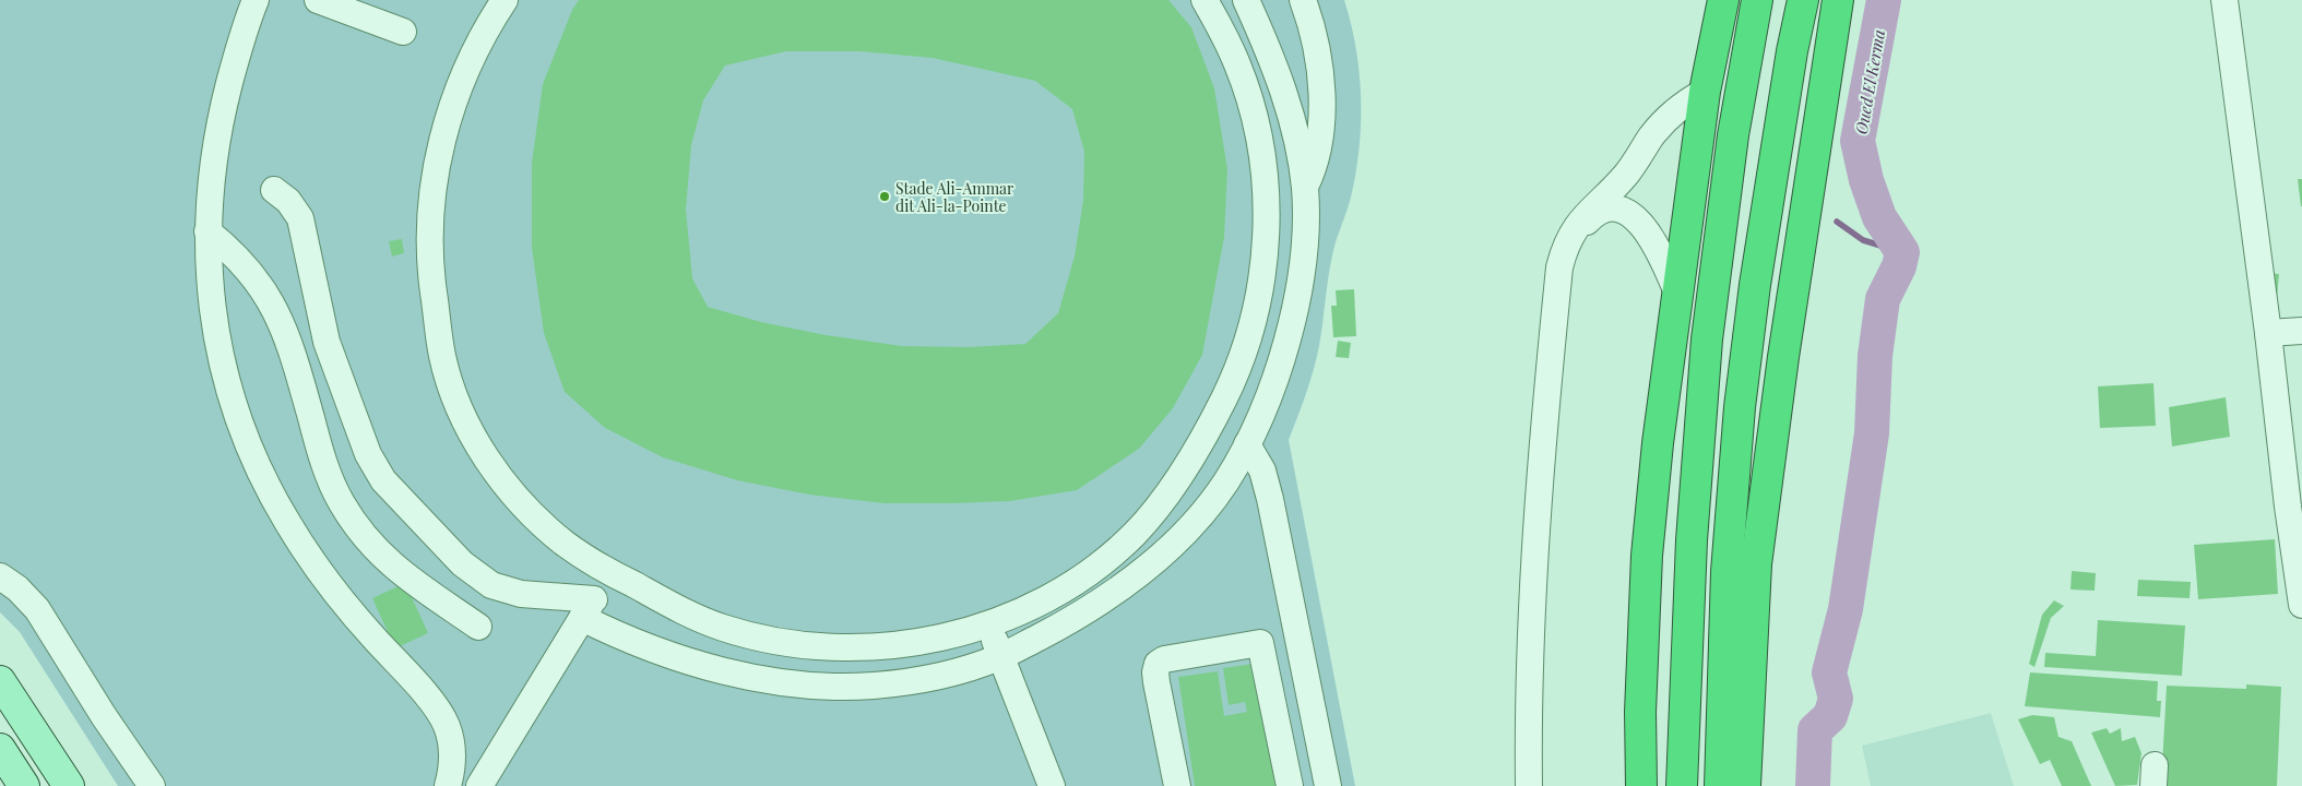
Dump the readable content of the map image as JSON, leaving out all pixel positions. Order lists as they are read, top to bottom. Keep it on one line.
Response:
{"water":["Oued El Kerma"],"places":["Stade Ali-Ammar dit Ali-la-Pointe"]}
